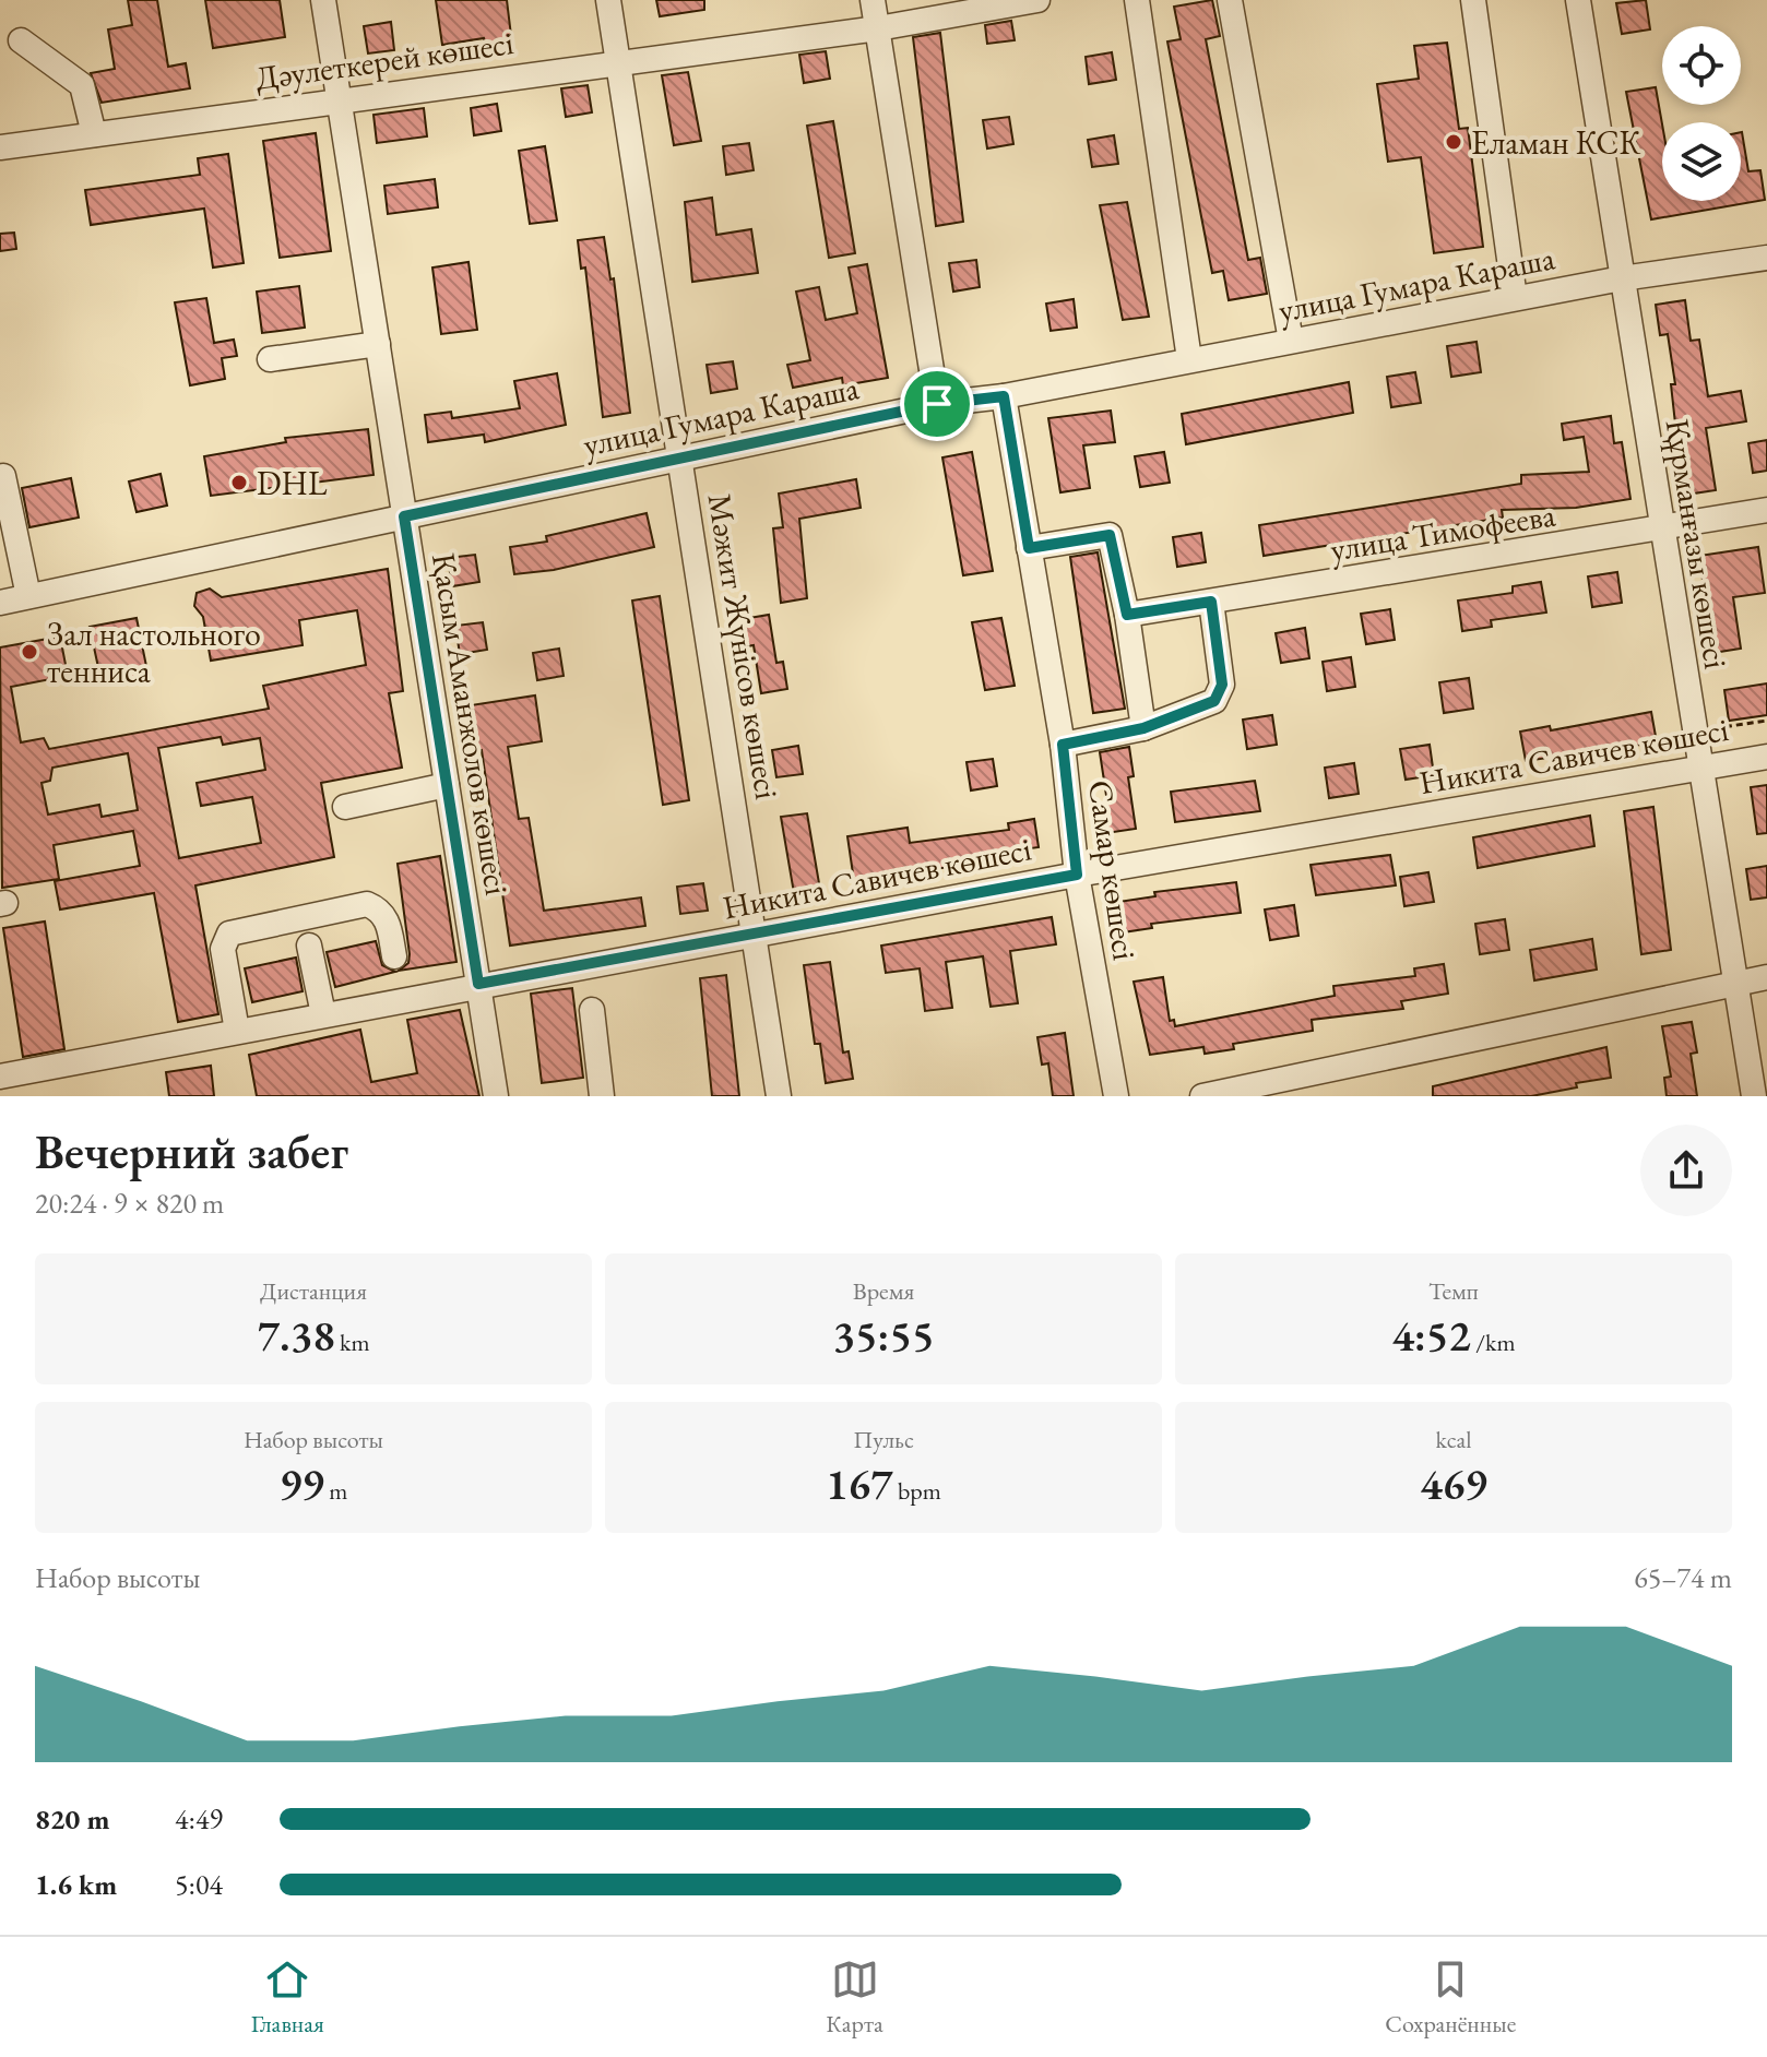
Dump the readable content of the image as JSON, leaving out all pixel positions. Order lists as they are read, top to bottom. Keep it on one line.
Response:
{"streets":{"street":["Дәулеткерей көшесі","улица Гумара Караша","улица Тимофеева","Құрманғазы көшесі","Мәжит Жүнісов көшесі","Қасым Аманжолов көшесі","Никита Савичев көшесі","Самар көшесі"]},"crossings":[["Дәулеткерей көшесі","Мәжит Жүнісов көшесі"],["Дәулеткерей көшесі","Қасым Аманжолов көшесі"],["улица Гумара Караша","Құрманғазы көшесі"],["улица Гумара Караша","Мәжит Жүнісов көшесі"],["улица Гумара Караша","Қасым Аманжолов көшесі"],["улица Гумара Караша","Самар көшесі"],["улица Тимофеева","Құрманғазы көшесі"],["Құрманғазы көшесі","Никита Савичев көшесі"],["Мәжит Жүнісов көшесі","Никита Савичев көшесі"],["Қасым Аманжолов көшесі","Никита Савичев көшесі"],["Никита Савичев көшесі","Самар көшесі"]],"places":["Еламан КСК","DHL","Зал настольного тенниса"],"page":{"heading":["Вечерний забег","20:24 · 9 × 820 m"],"stats":[["Дистанция","7.38 km"],["Время","35:55"],["Темп","4:52 /km"],["Набор высоты","99 m"],["Пульс","167 bpm"],["kcal","469"]],"chart":["Набор высоты","65–74 m"],"list":[{"name":"820 m","note":"4:49"},{"name":"1.6 km","note":"5:04"}],"tabs":["Главная","Карта","Сохранённые"]}}
